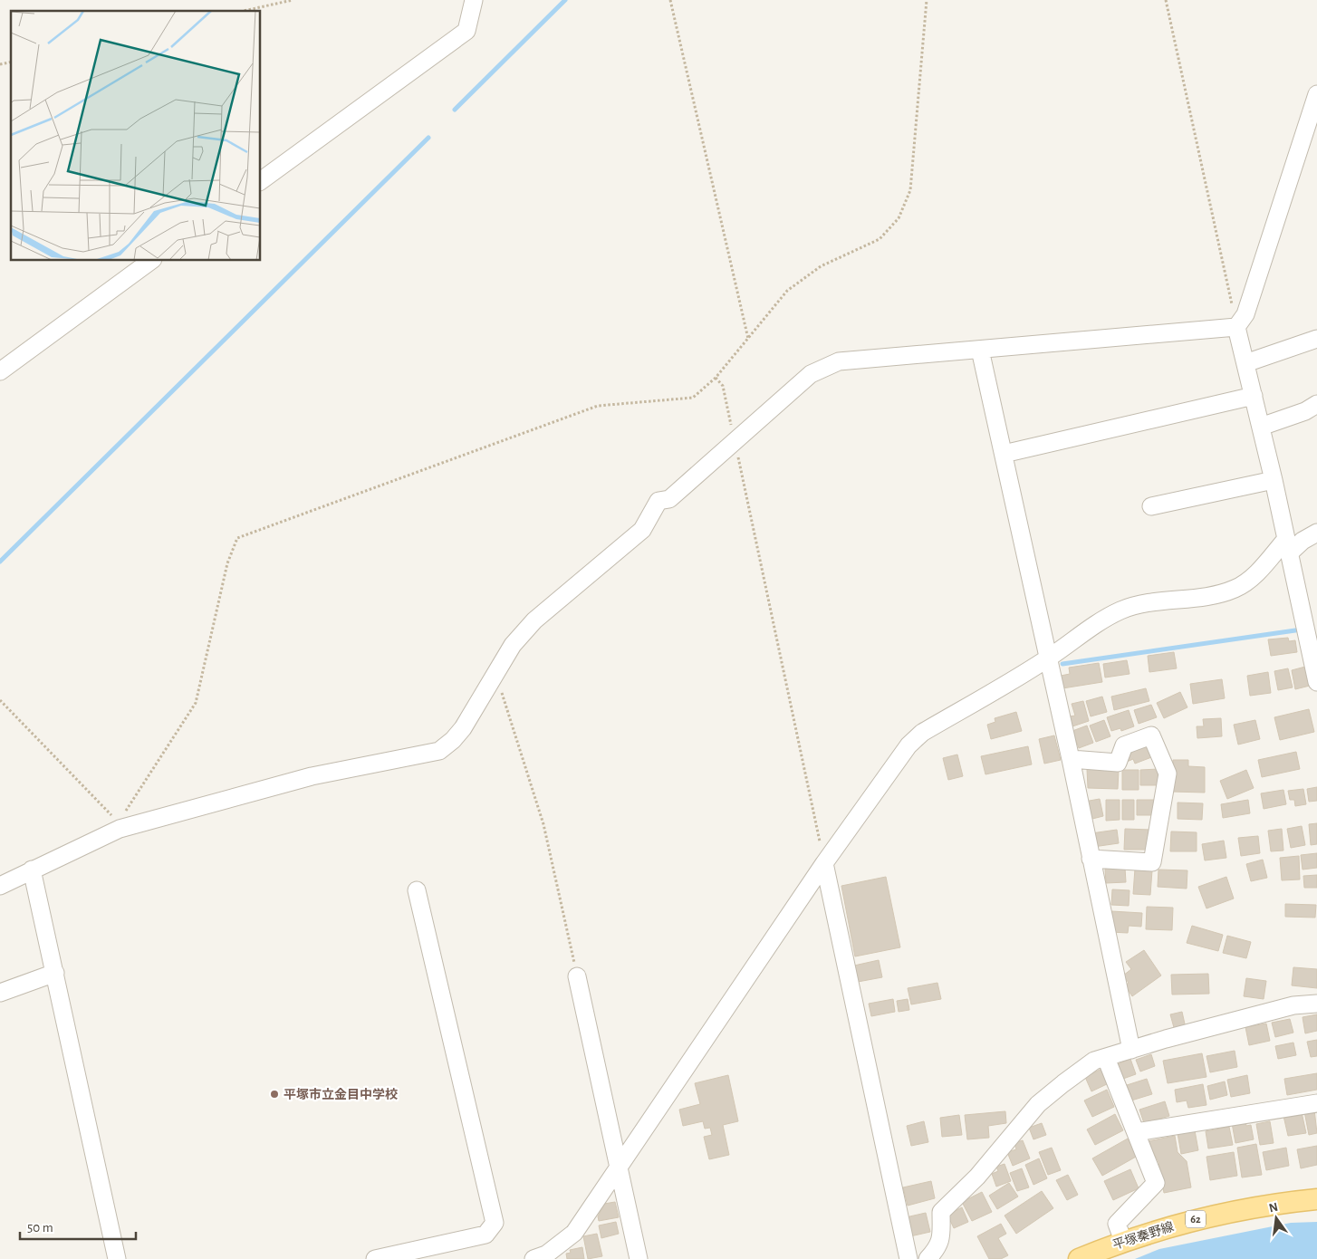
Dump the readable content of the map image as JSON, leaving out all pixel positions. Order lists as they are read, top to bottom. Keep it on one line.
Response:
{"streets":{"main road":["62","平塚秦野線"]},"places":["平塚市立金目中学校"],"scale_bar":"50 m","north":"top"}
